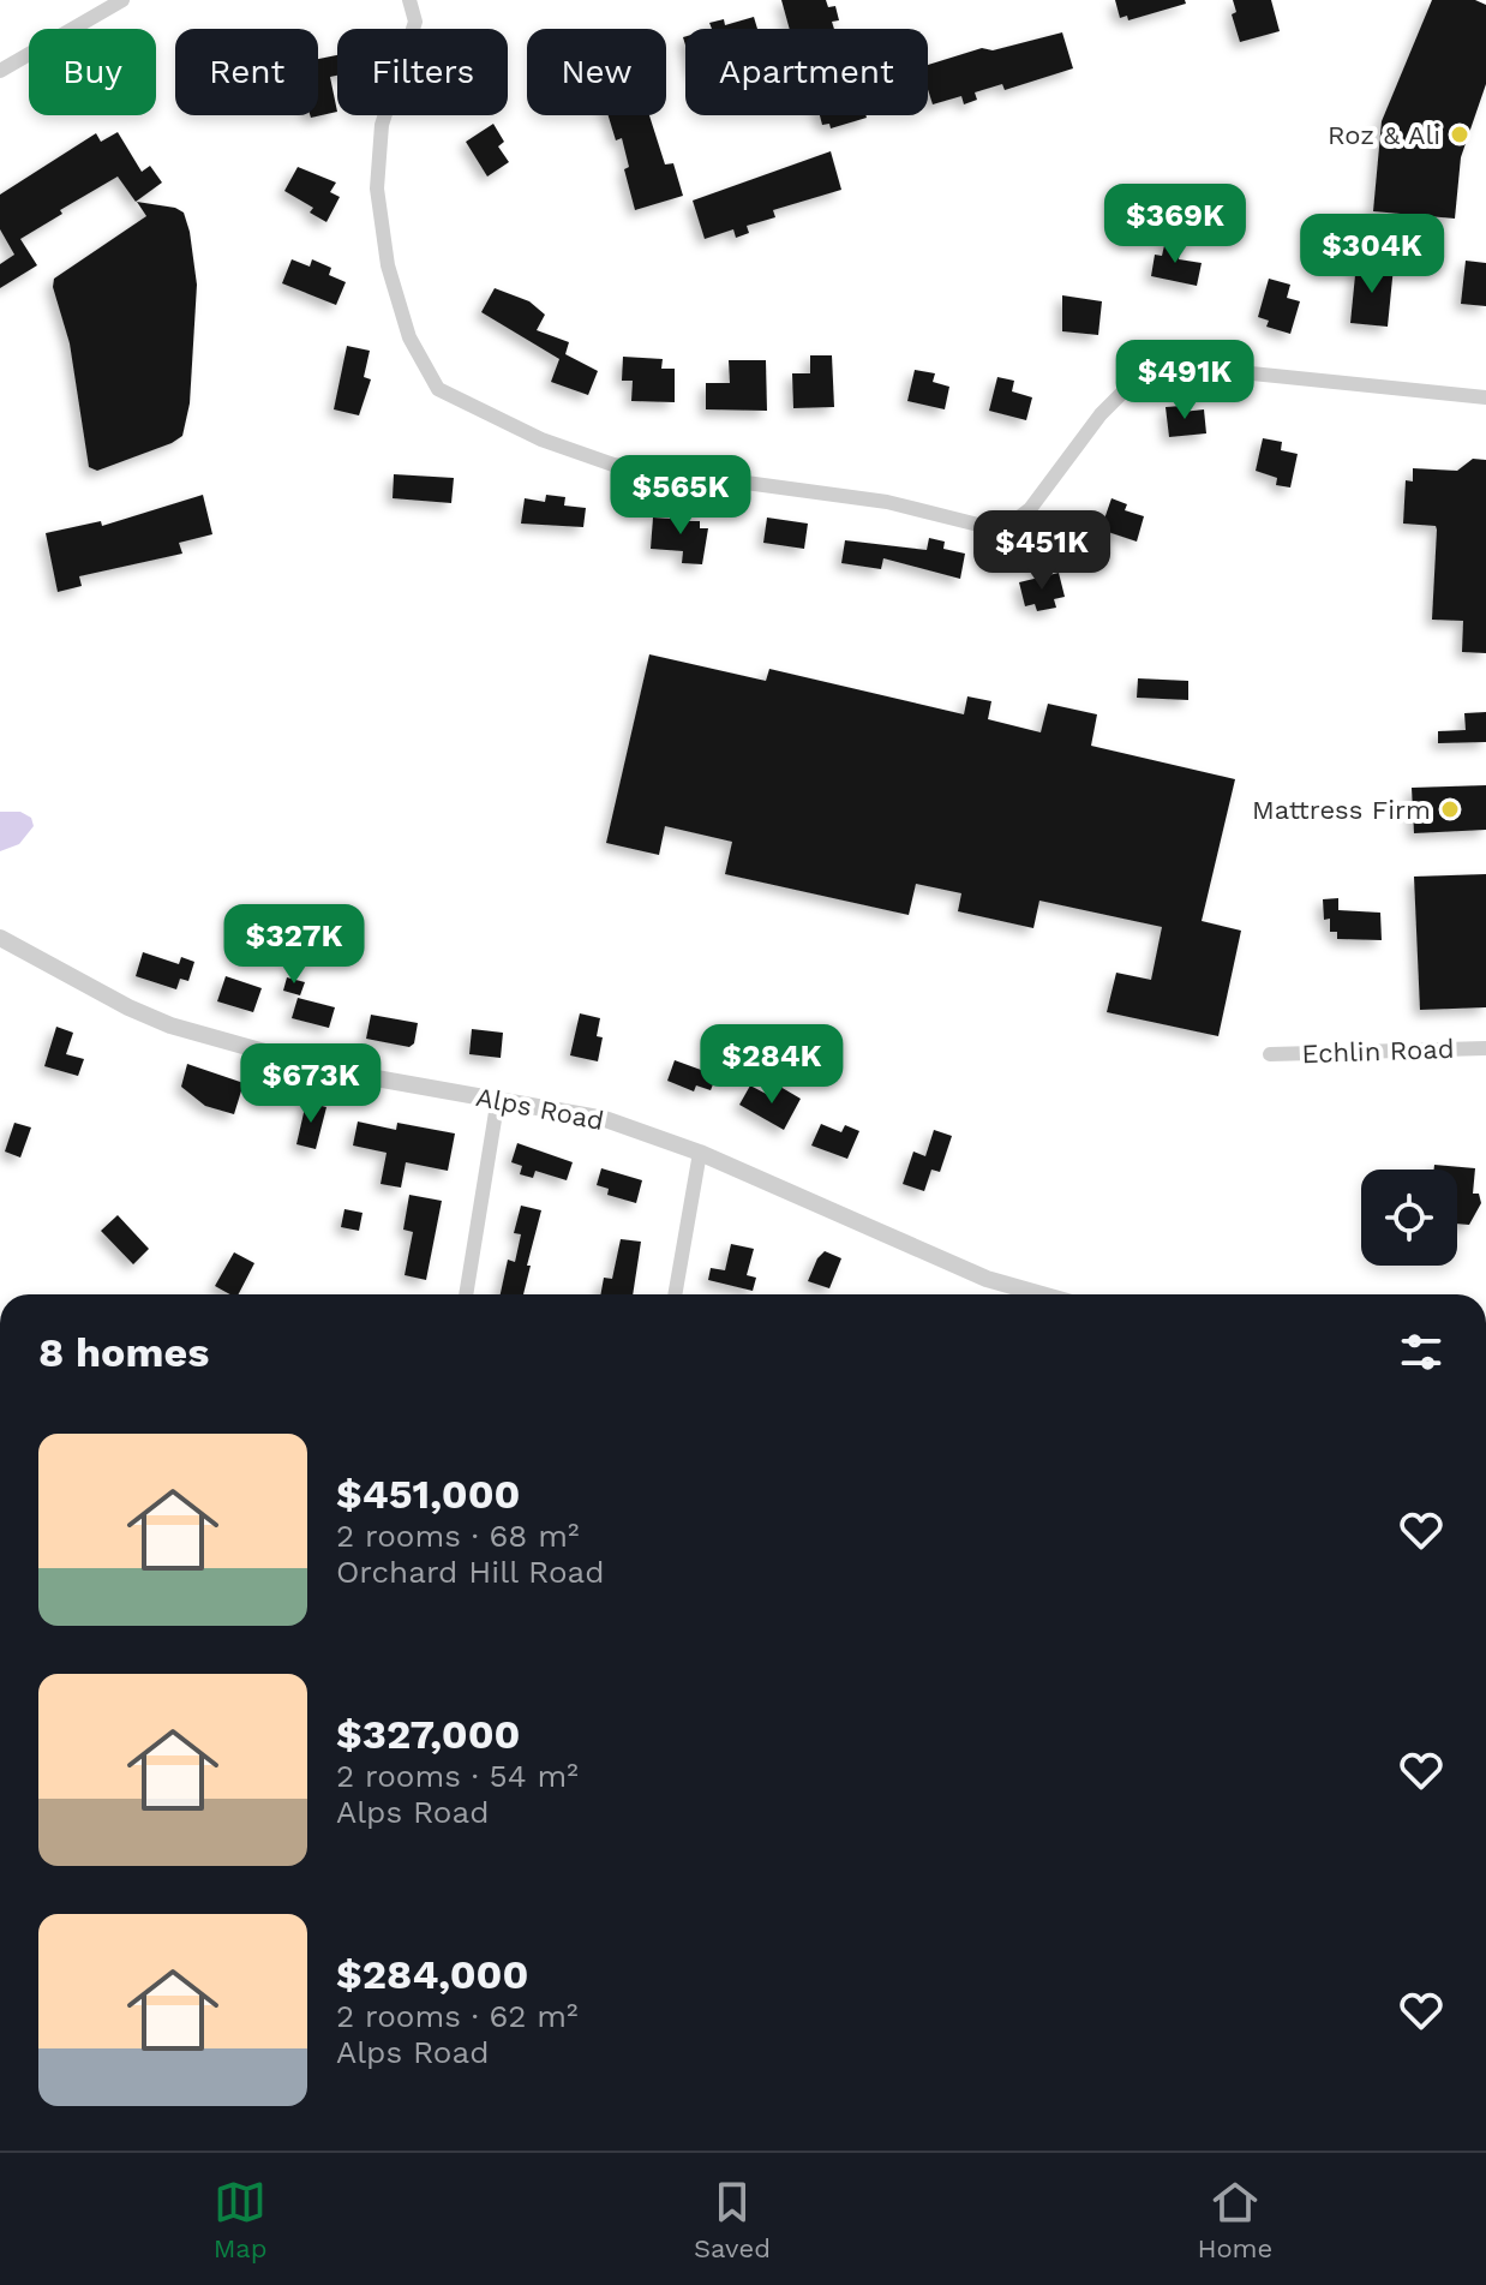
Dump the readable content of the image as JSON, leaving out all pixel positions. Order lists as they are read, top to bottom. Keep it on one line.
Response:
{"streets":{"street":["Echlin Road","Alps Road"]},"places":["Roz & Ali","Mattress Firm"],"page":{"chip":["Buy","Rent","Filters","New","Apartment"],"price":["$369K","$304K","$491K","$565K","$451K","$327K","$284K","$673K"],"heading":"8 homes","list":[{"name":"$451,000","note":"2 rooms · 68 m² · Orchard Hill Road"},{"name":"$327,000","note":"2 rooms · 54 m² · Alps Road"},{"name":"$284,000","note":"2 rooms · 62 m² · Alps Road"}],"tabs":["Map","Saved","Home"]}}
